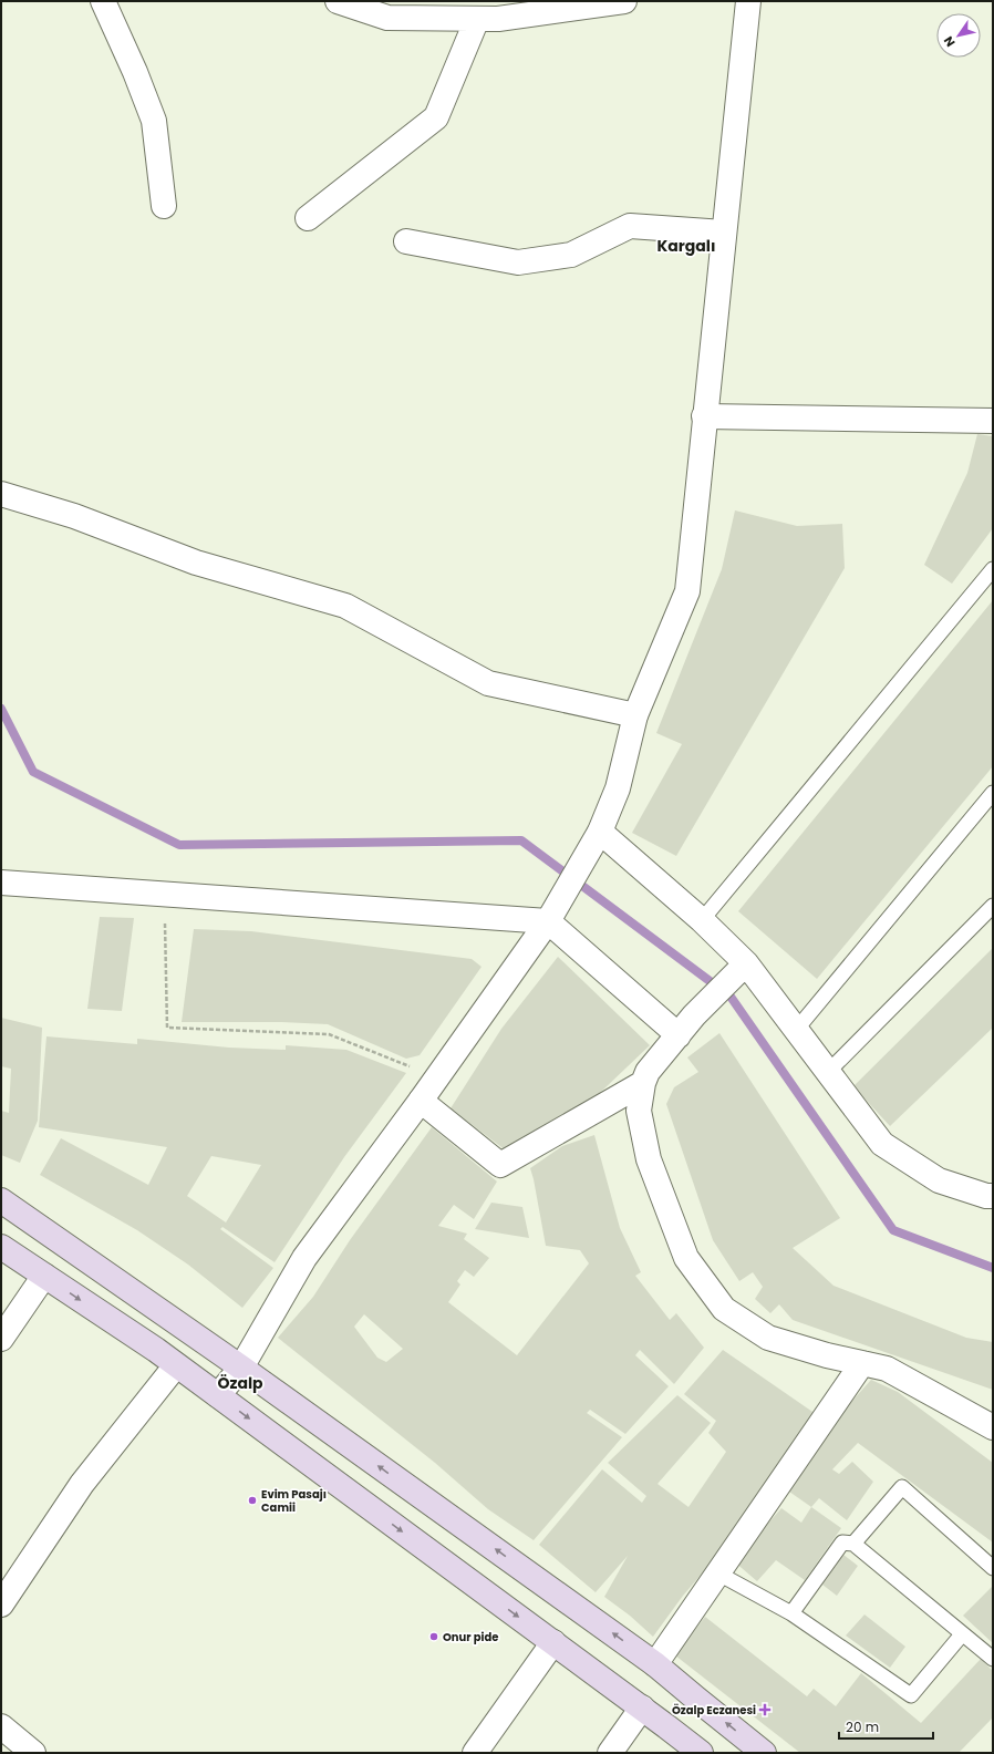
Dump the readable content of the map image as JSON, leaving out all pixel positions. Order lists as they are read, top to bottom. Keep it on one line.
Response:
{"districts":["Kargalı","Özalp"],"places":{"other":["Evim Pasajı Camii","Onur pide"],"health":["Özalp Eczanesi"]},"scale_bar":"20 m","north":"bottom left"}
